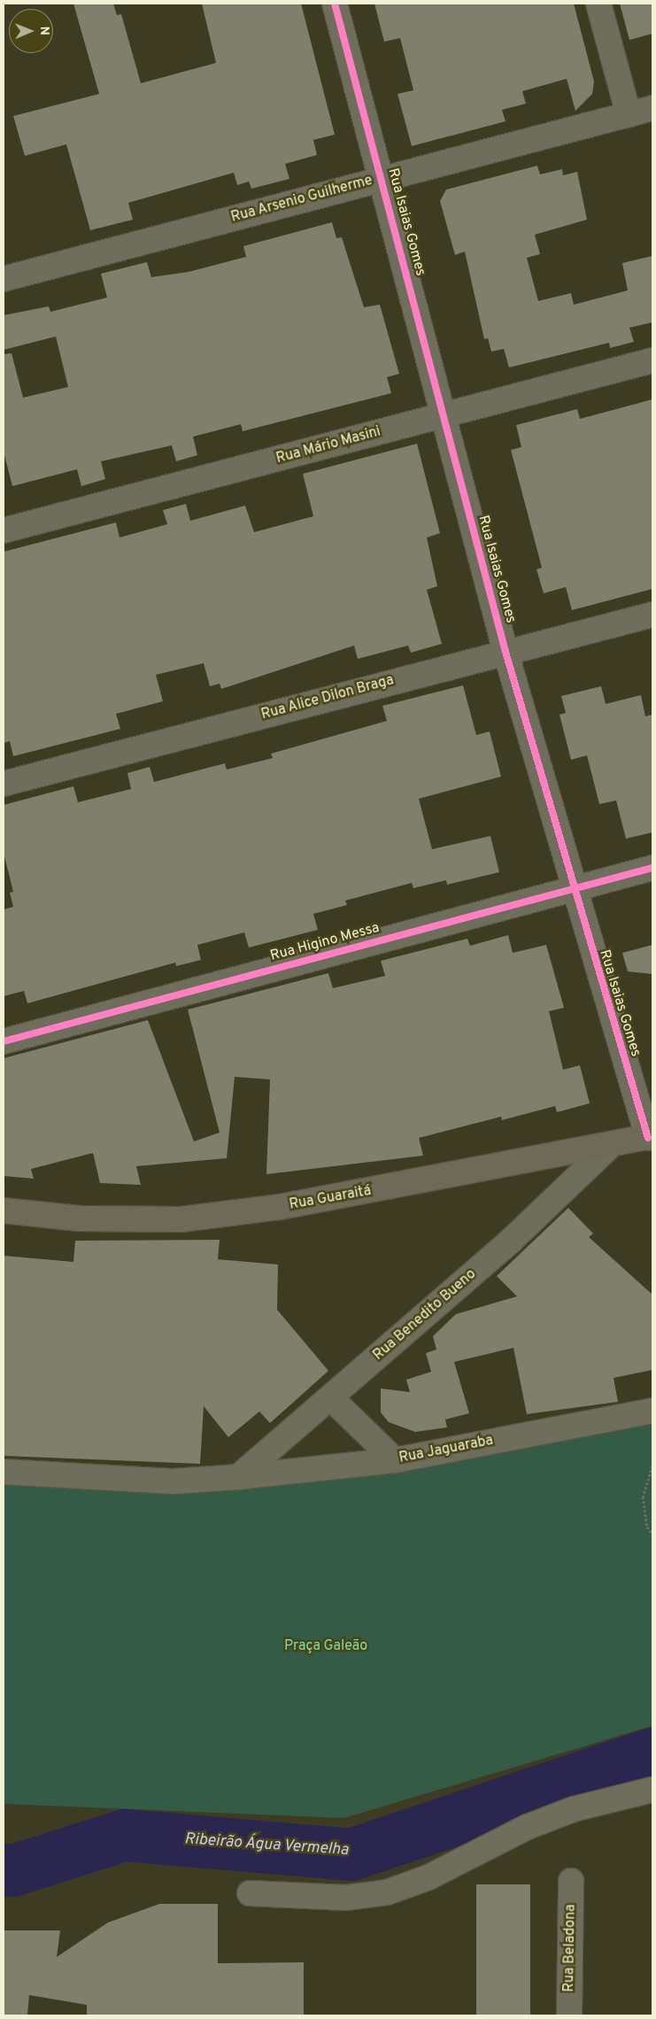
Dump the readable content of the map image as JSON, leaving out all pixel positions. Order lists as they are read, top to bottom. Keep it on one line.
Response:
{"streets":{"street":["Rua Arsenio Guilherme","Rua Isaias Gomes","Rua Mário Masini","Rua Alice Dilon Braga","Rua Higino Messa","Rua Guaraitá","Rua Benedito Bueno","Rua Jaguaraba","Rua Beladona"]},"crossings":[["Rua Arsenio Guilherme","Rua Isaias Gomes"],["Rua Isaias Gomes","Rua Mário Masini"],["Rua Isaias Gomes","Rua Alice Dilon Braga"],["Rua Isaias Gomes","Rua Higino Messa"],["Rua Isaias Gomes","Rua Guaraitá"],["Rua Guaraitá","Rua Benedito Bueno"],["Rua Benedito Bueno","Rua Jaguaraba"]],"water":["Ribeirão Água Vermelha"],"parks":["Praça Galeão"],"north":"right"}
